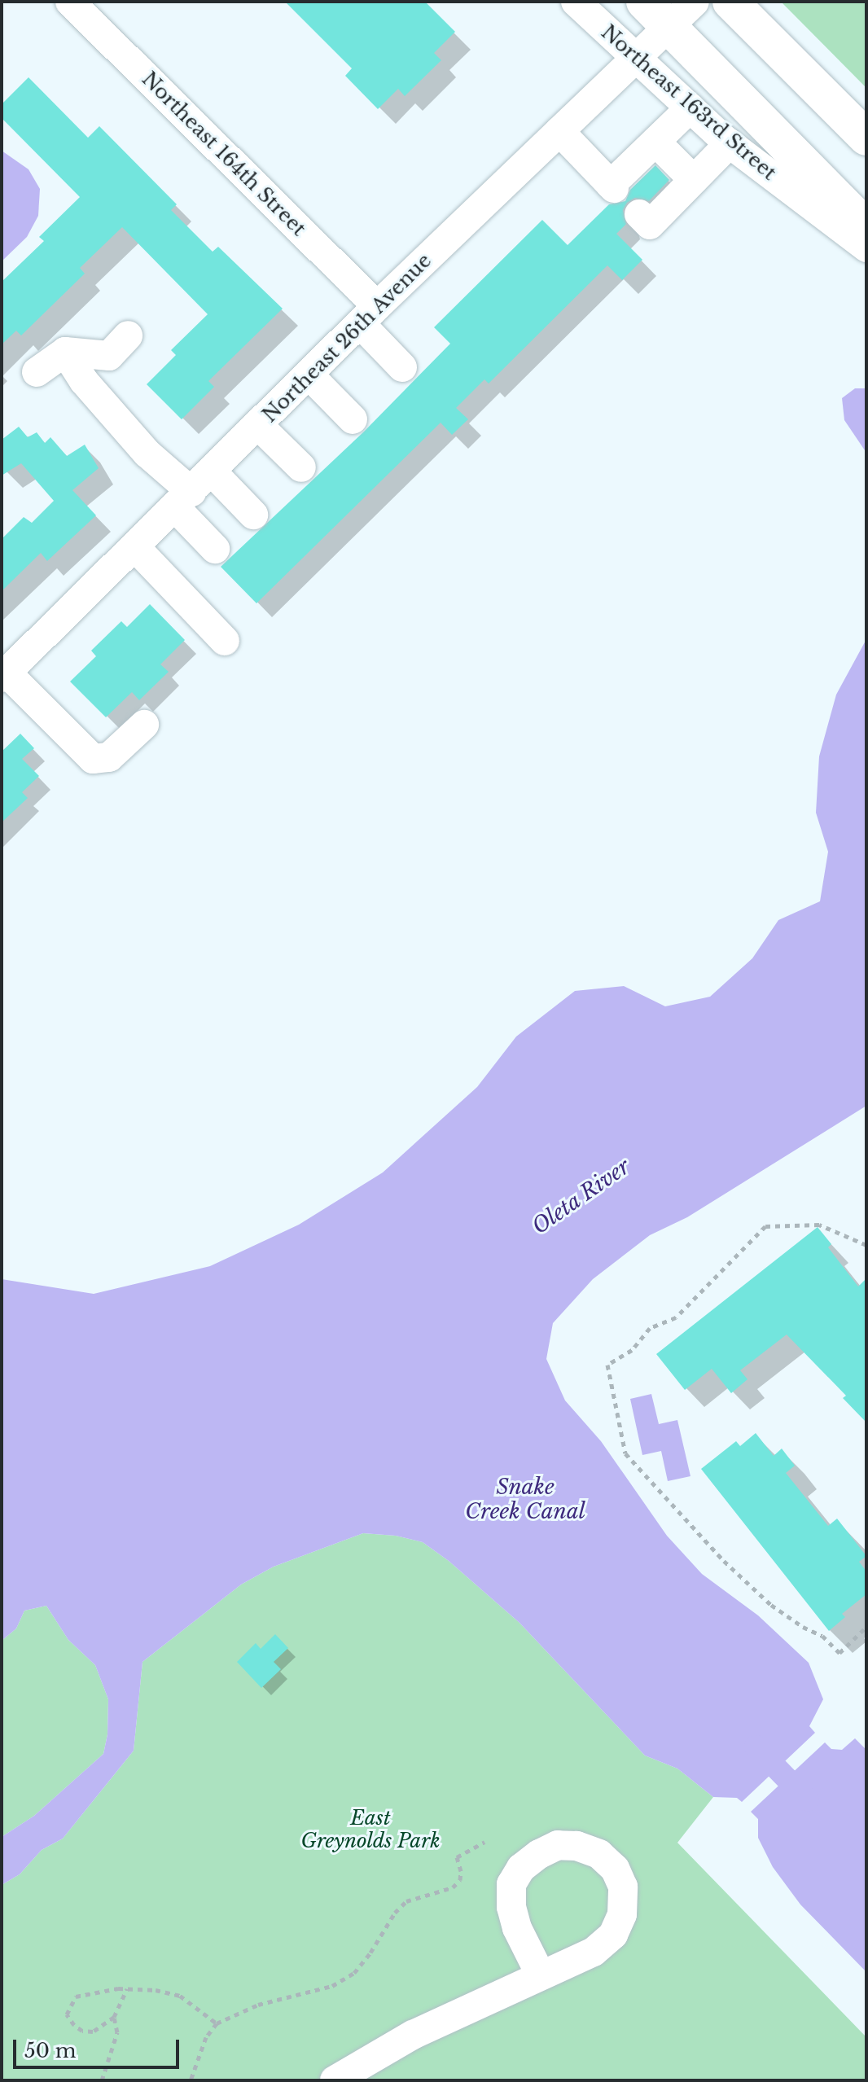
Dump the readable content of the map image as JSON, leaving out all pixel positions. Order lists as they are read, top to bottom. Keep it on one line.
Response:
{"streets":{"main road":["Northeast 163rd Street"],"street":["Northeast 164th Street","Northeast 26th Avenue"]},"crossings":[["Northeast 163rd Street","Northeast 26th Avenue"],["Northeast 164th Street","Northeast 26th Avenue"]],"water":["Oleta River","Snake Creek Canal"],"parks":["East Greynolds Park"],"scale_bar":"50 m"}
